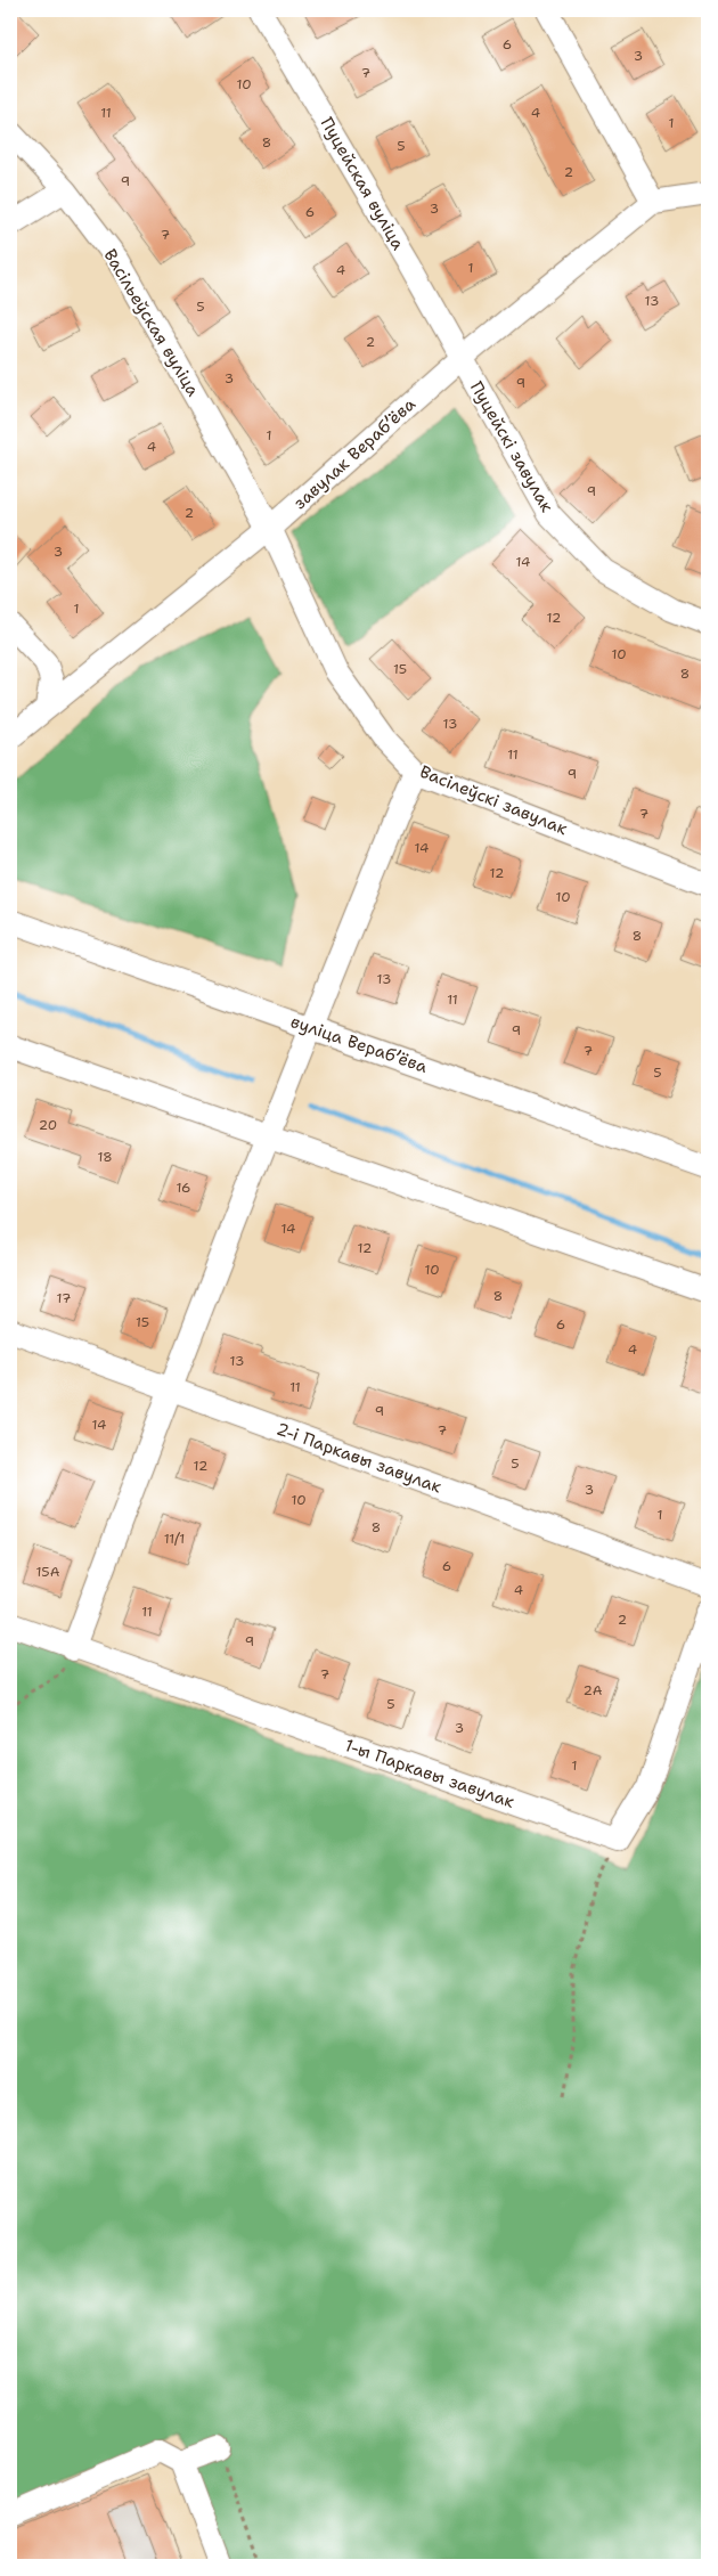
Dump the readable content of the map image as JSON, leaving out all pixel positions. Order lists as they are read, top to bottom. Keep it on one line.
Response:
{"streets":{"street":["Пуцейская вуліца","Васільеўская вуліца","Пуцейскі завулак","завулак Верабʼёва","Васілеўскі завулак","вуліца Верабʼёва","2-і Паркавы завулак","1-ы Паркавы завулак"]},"crossings":[["Пуцейская вуліца","Пуцейскі завулак"],["Пуцейская вуліца","завулак Верабʼёва"],["Васільеўская вуліца","завулак Верабʼёва"],["Васільеўская вуліца","Васілеўскі завулак"],["Пуцейскі завулак","завулак Верабʼёва"],["завулак Верабʼёва","Васілеўскі завулак"]],"house_numbers":["6","3","7","10","11","4","1","8","5","2","9","3","6","7","1","4","13","5","2","3","9","1","4","9","2","3","14","1","12","10","15","8","13","11","9","7","14","12","10","8","13","11","9","7","5","20","18","16","14","12","10","8","17","15","6","4","13","11","9","14","7","5","12","3","10","1","8","11/1","6","15А","4","11","2","9","7","2А","5","3","1"]}
